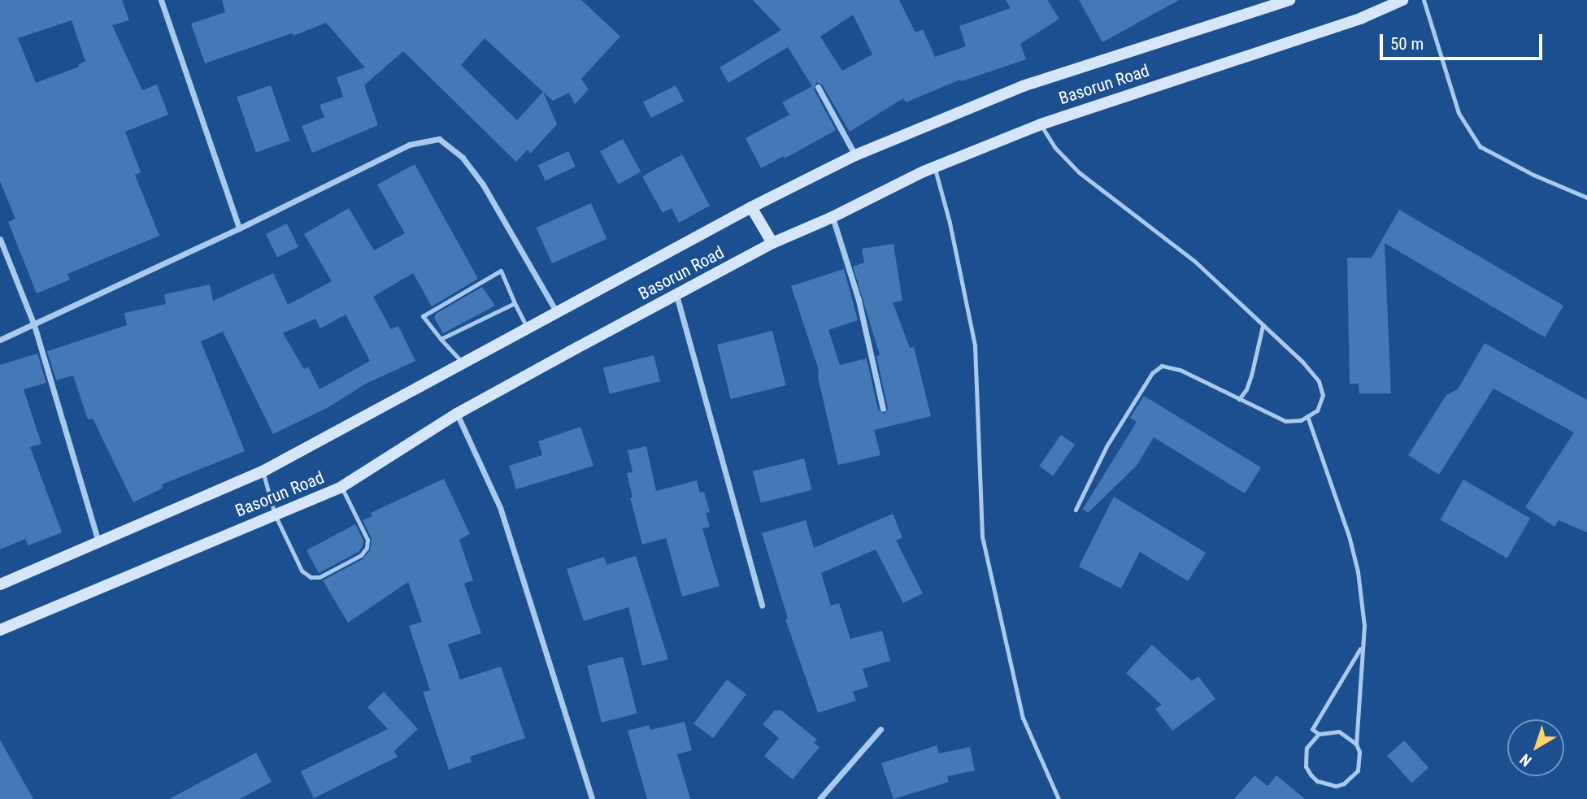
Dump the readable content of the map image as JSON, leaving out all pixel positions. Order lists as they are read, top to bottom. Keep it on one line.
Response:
{"streets":{"main road":["Basorun Road"]},"scale_bar":"50 m","north":"bottom left"}
